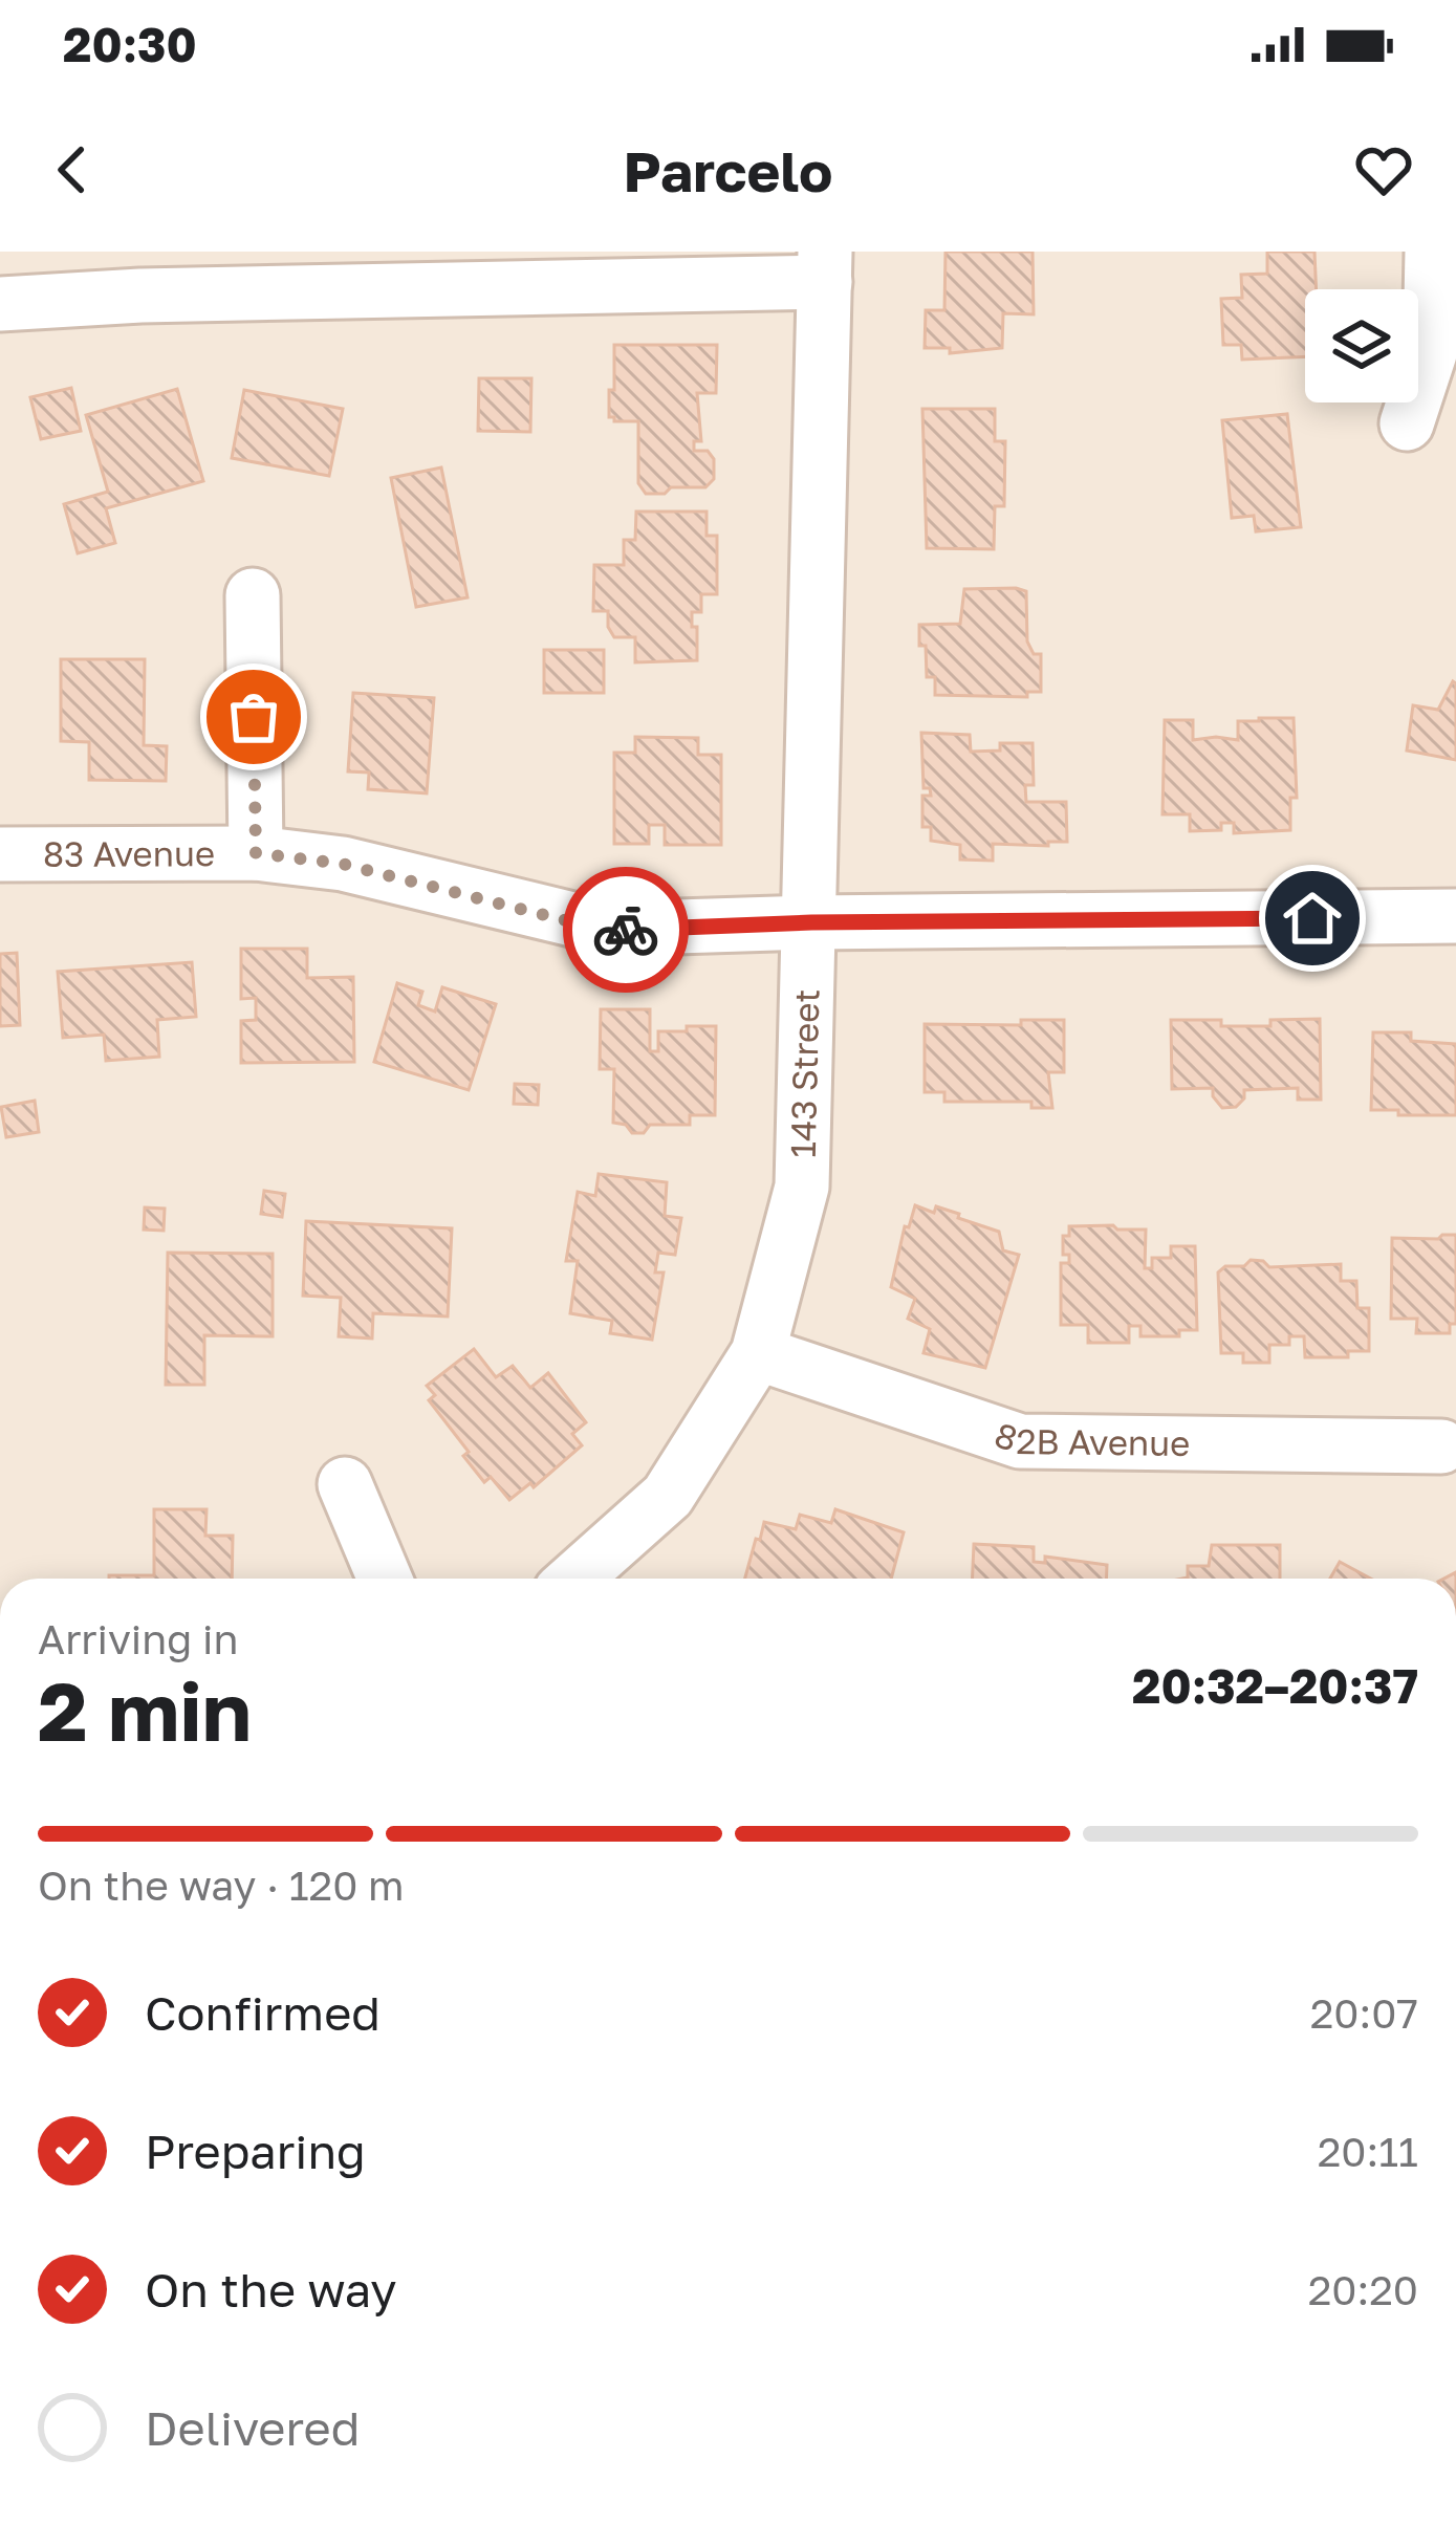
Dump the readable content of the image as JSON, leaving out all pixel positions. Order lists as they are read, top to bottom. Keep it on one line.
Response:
{"streets":{"street":["83 Avenue","143 Street","82B Avenue"]},"crossings":[["83 Avenue","143 Street"],["143 Street","82B Avenue"]],"page":{"status":"20:30","header":"Parcelo","heading":["2 min","Arriving in","20:32–20:37"],"bar":"On the way · 120 m","list":[["Confirmed","20:07"],["Preparing","20:11"],["On the way","20:20"],"Delivered"]}}
